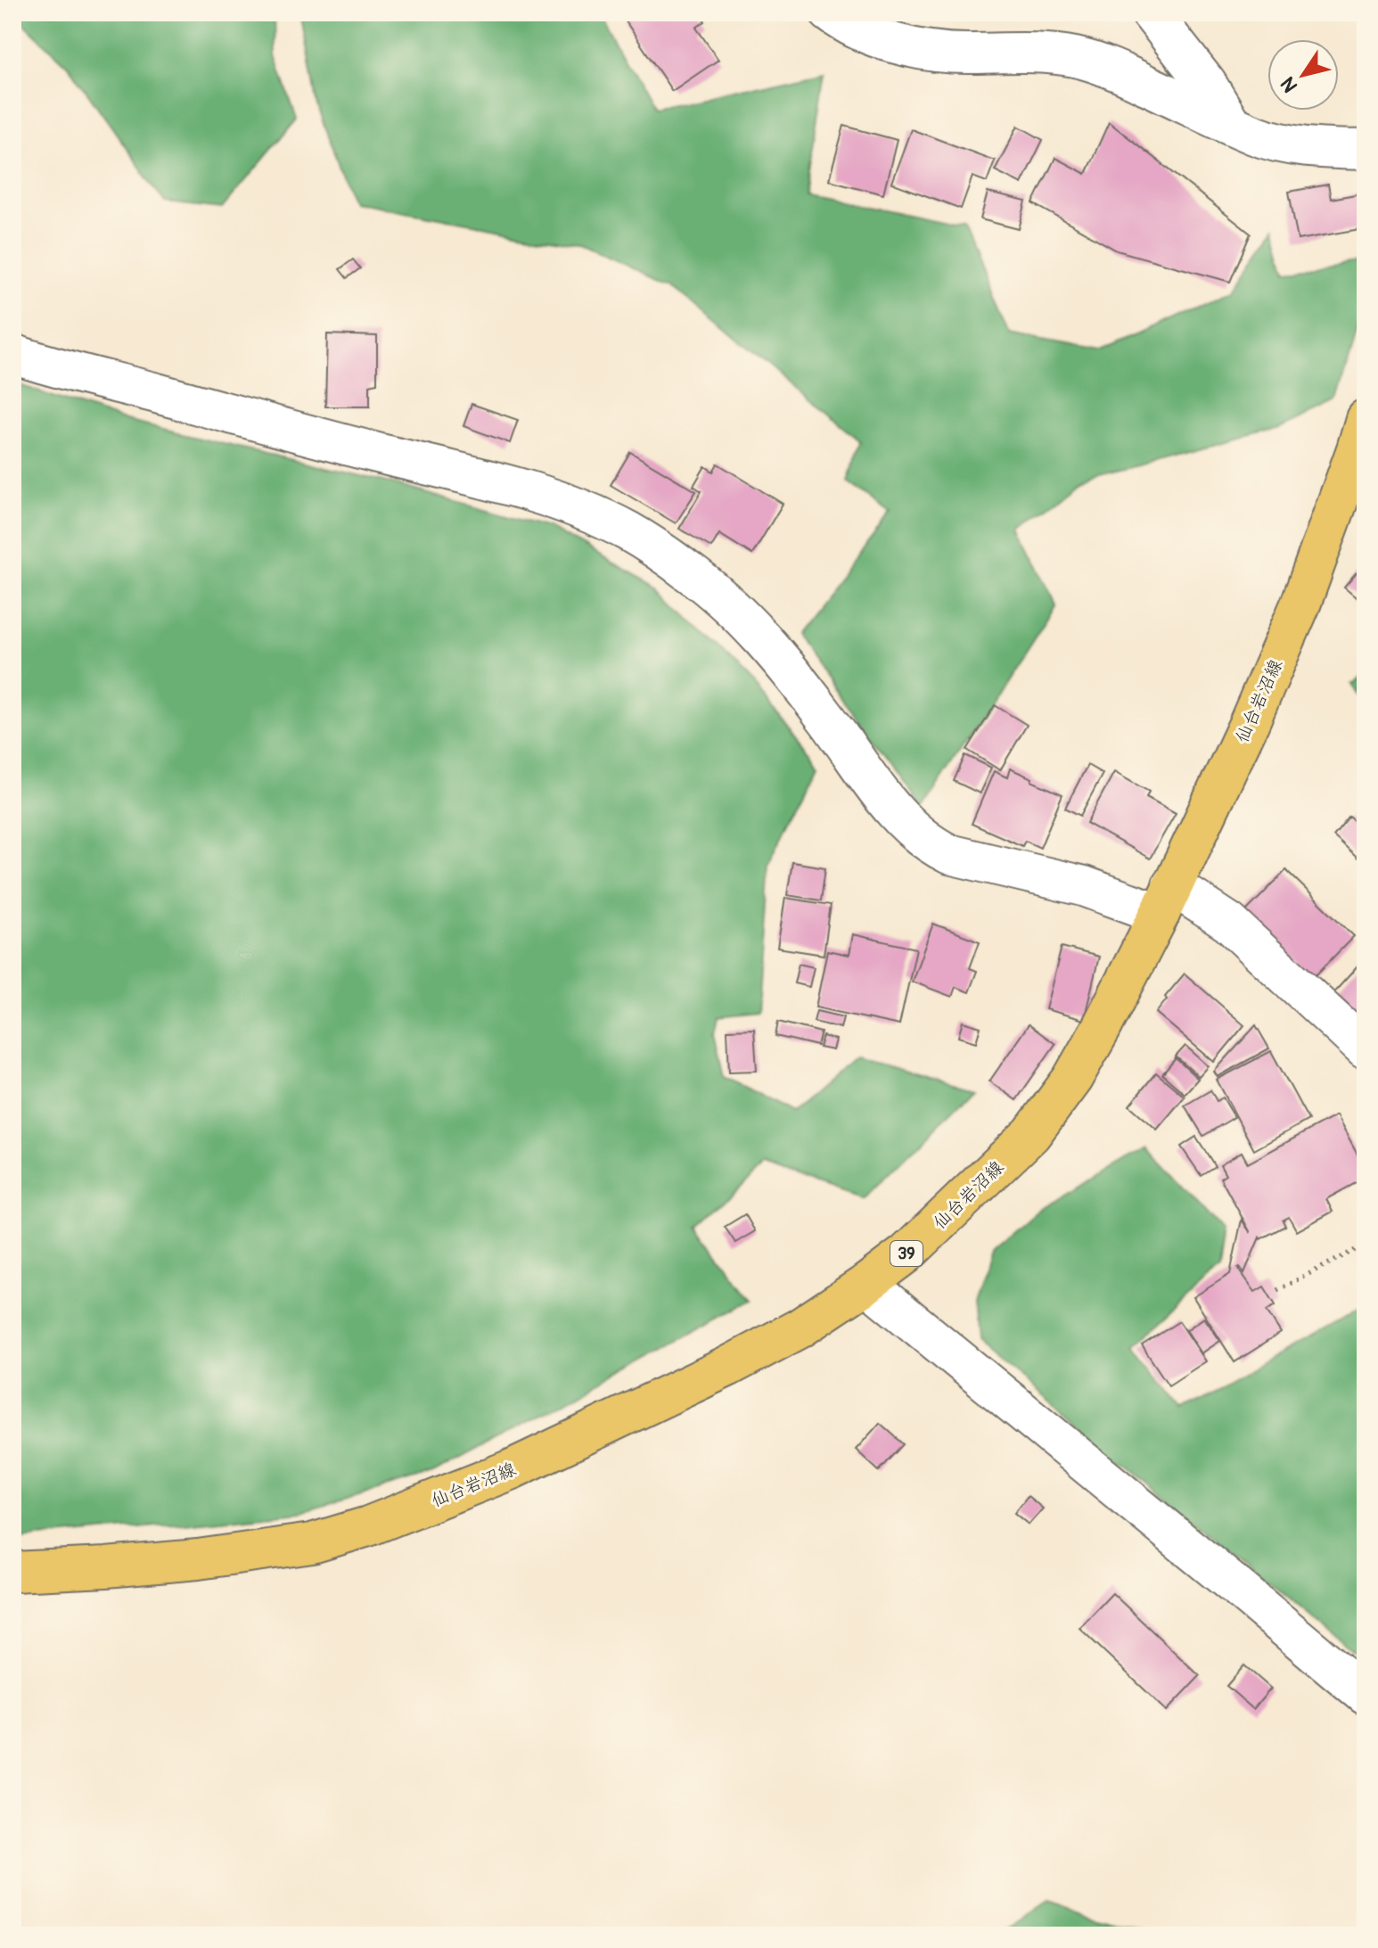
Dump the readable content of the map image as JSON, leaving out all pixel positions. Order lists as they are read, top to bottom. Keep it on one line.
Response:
{"streets":{"main road":["仙台岩沼線","39"]},"north":"bottom left"}
